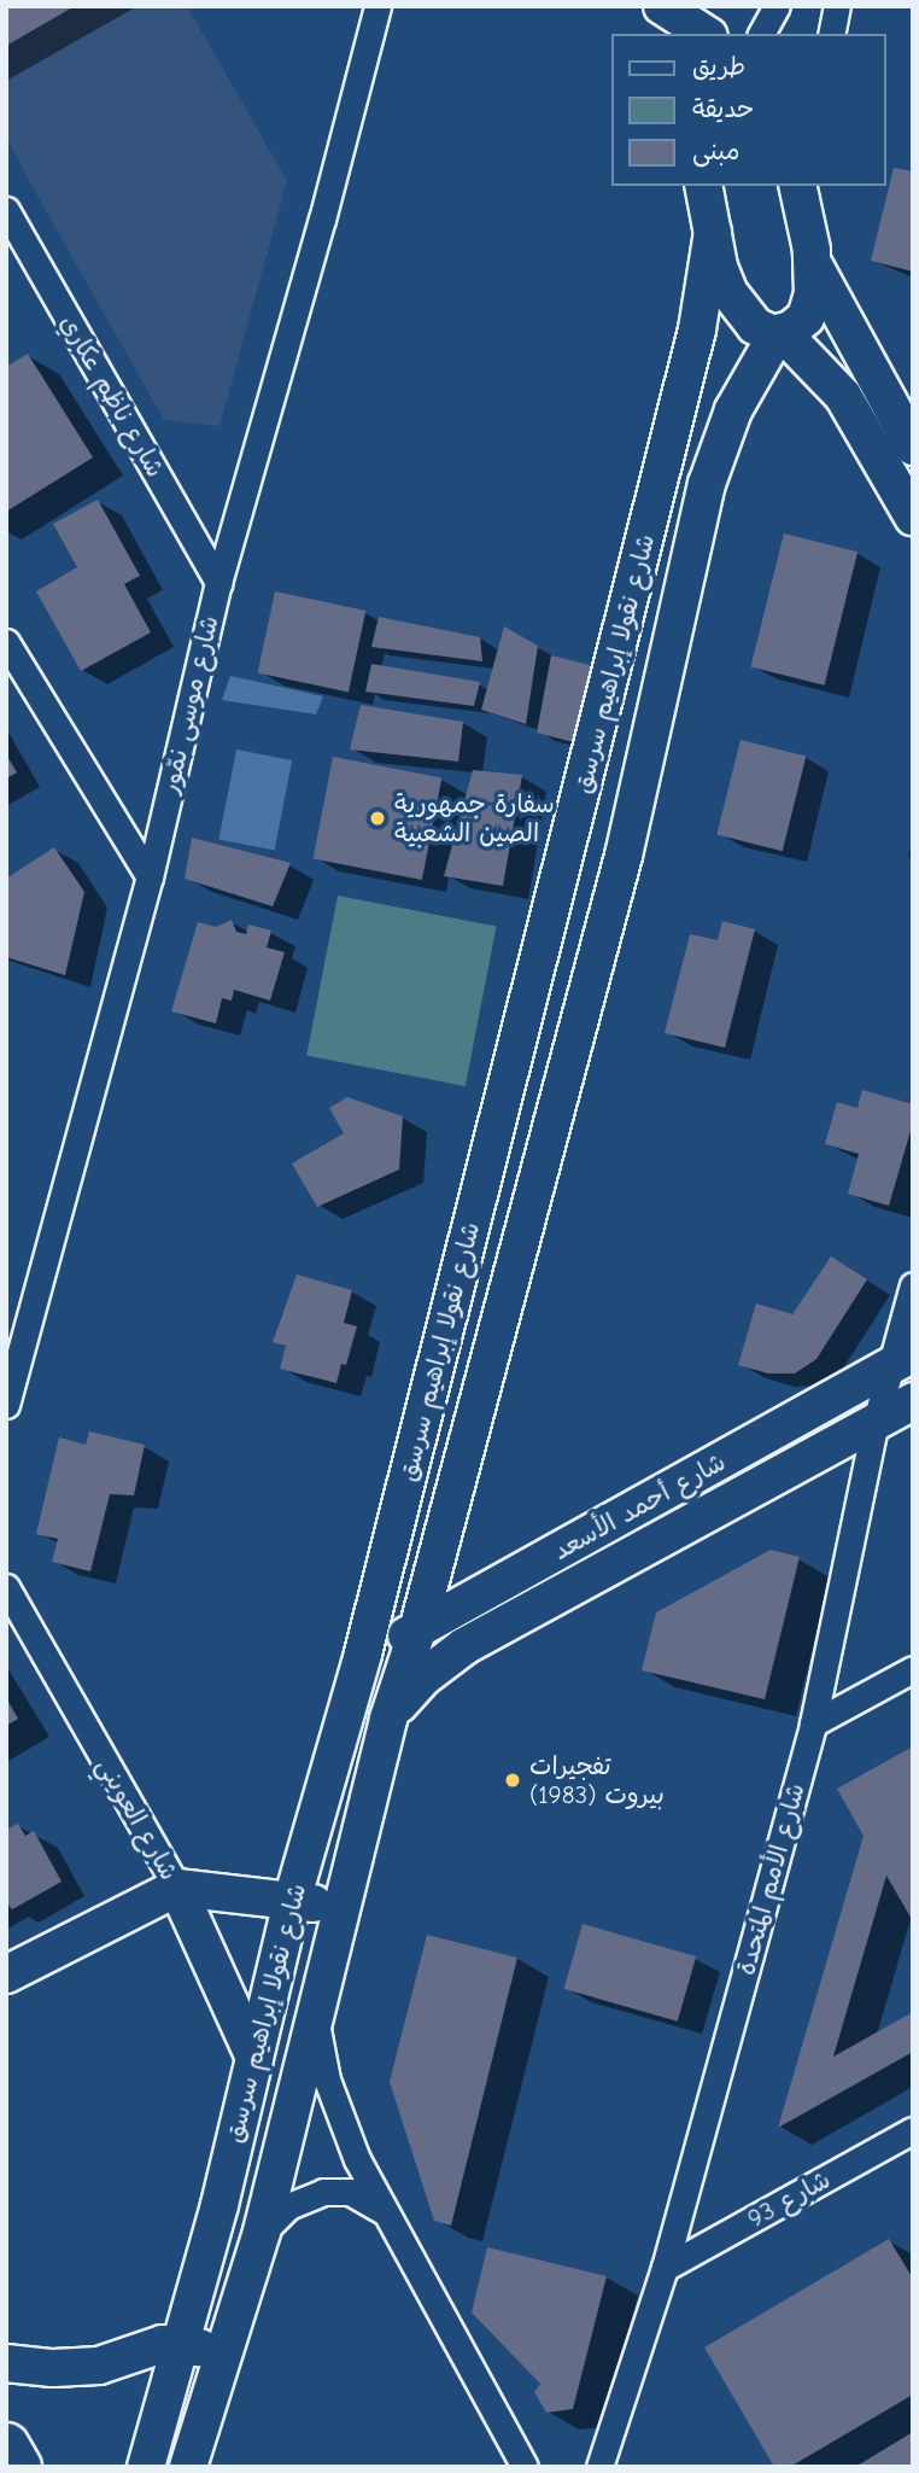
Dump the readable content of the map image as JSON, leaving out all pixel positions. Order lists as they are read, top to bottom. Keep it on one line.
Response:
{"streets":{"street":["شارع ناظم عكاري","شارع نقولا إبراهيم سرسق","شارع موسى نمّور","شارع أحمد الأسعد","شارع العويني","شارع الأمم المتحدة","شارع 93"]},"crossings":[["شارع ناظم عكاري","شارع موسى نمّور"],["شارع نقولا إبراهيم سرسق","شارع أحمد الأسعد"],["شارع نقولا إبراهيم سرسق","شارع العويني"],["شارع أحمد الأسعد","شارع الأمم المتحدة"],["شارع الأمم المتحدة","شارع 93"]],"places":["سفارة جمهورية الصين الشعبية","تفجيرات بيروت (1983)"],"legend":["طريق","حديقة","مبنى"]}
